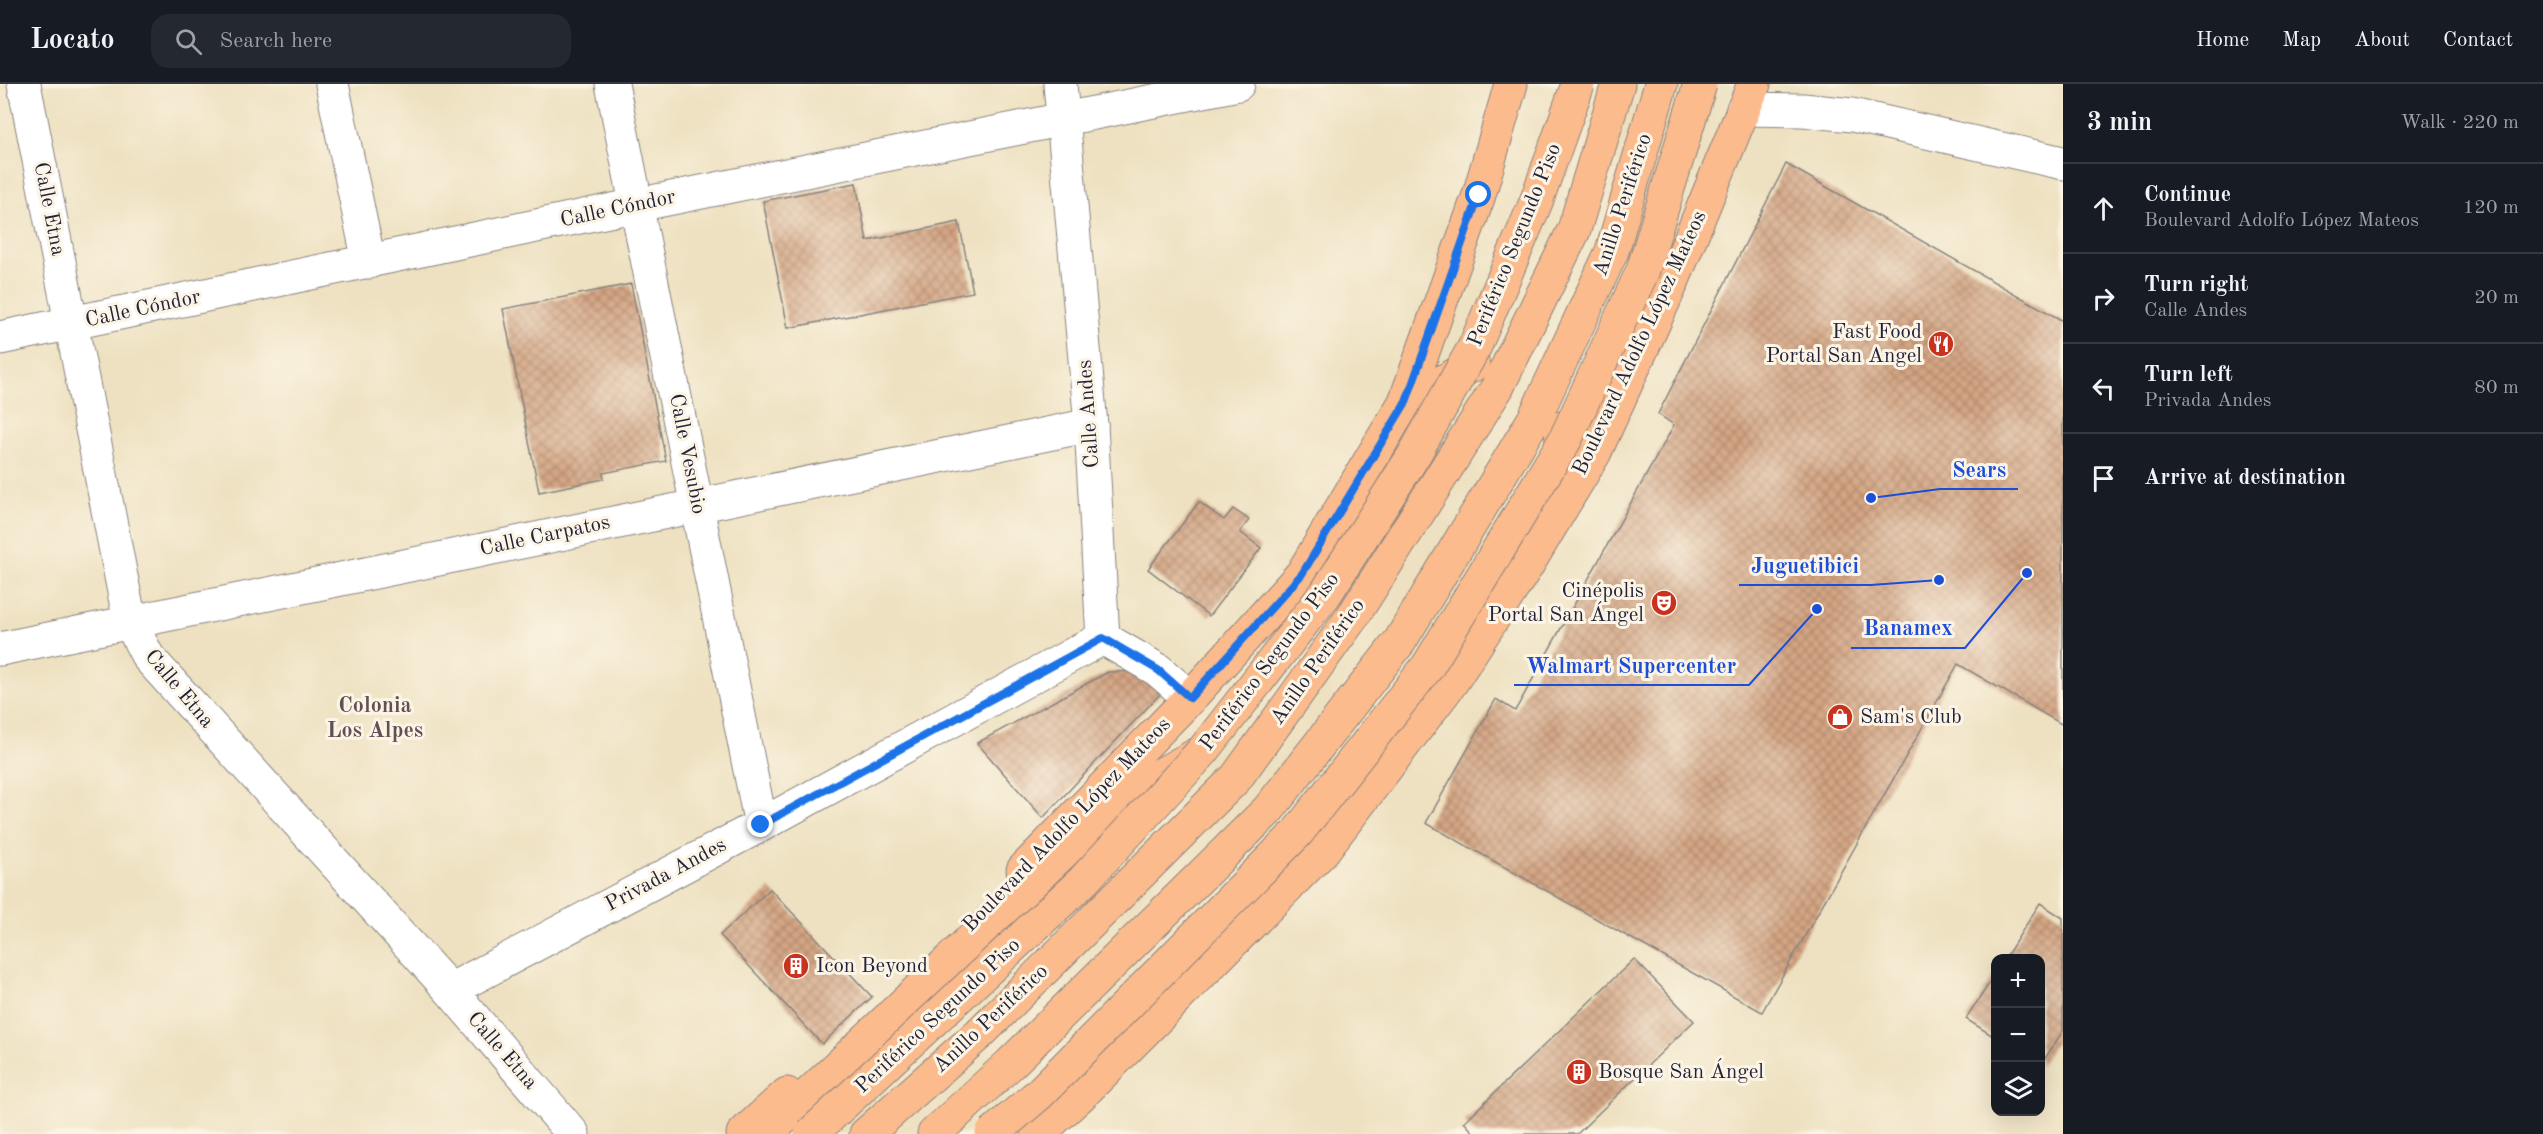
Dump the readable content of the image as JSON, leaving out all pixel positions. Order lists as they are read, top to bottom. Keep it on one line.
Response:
{"streets":{"main road":["Anillo Periférico","Periférico Segundo Piso","Boulevard Adolfo López Mateos"],"street":["Calle Etna","Calle Cóndor","Calle Andes","Calle Vesubio","Calle Carpatos","Privada Andes"]},"crossings":[["Calle Etna","Calle Cóndor"],["Calle Etna","Calle Carpatos"],["Calle Etna","Privada Andes"],["Calle Cóndor","Calle Andes"],["Calle Cóndor","Calle Vesubio"],["Calle Andes","Calle Carpatos"],["Calle Andes","Privada Andes"],["Calle Vesubio","Calle Carpatos"],["Calle Vesubio","Privada Andes"]],"districts":["Colonia Los Alpes"],"places":{"restaurant":["Fast Food Portal San Angel"],"other":["Sears","Banamex","Juguetibici","Walmart Supercenter"],"theatre":["Cinépolis Portal San Ángel"],"shop":["Sam's Club"],"building":["Icon Beyond","Bosque San Ángel"]},"page":{"header":"Locato","search":"Search here","nav":["Home","Map","About","Contact"],"heading":["3 min","Walk · 220 m"],"list":[["Continue","Boulevard Adolfo López Mateos","120 m"],["Turn right","Calle Andes","20 m"],["Turn left","Privada Andes","80 m"],"Arrive at destination"],"map_buttons":["+","−"]}}
